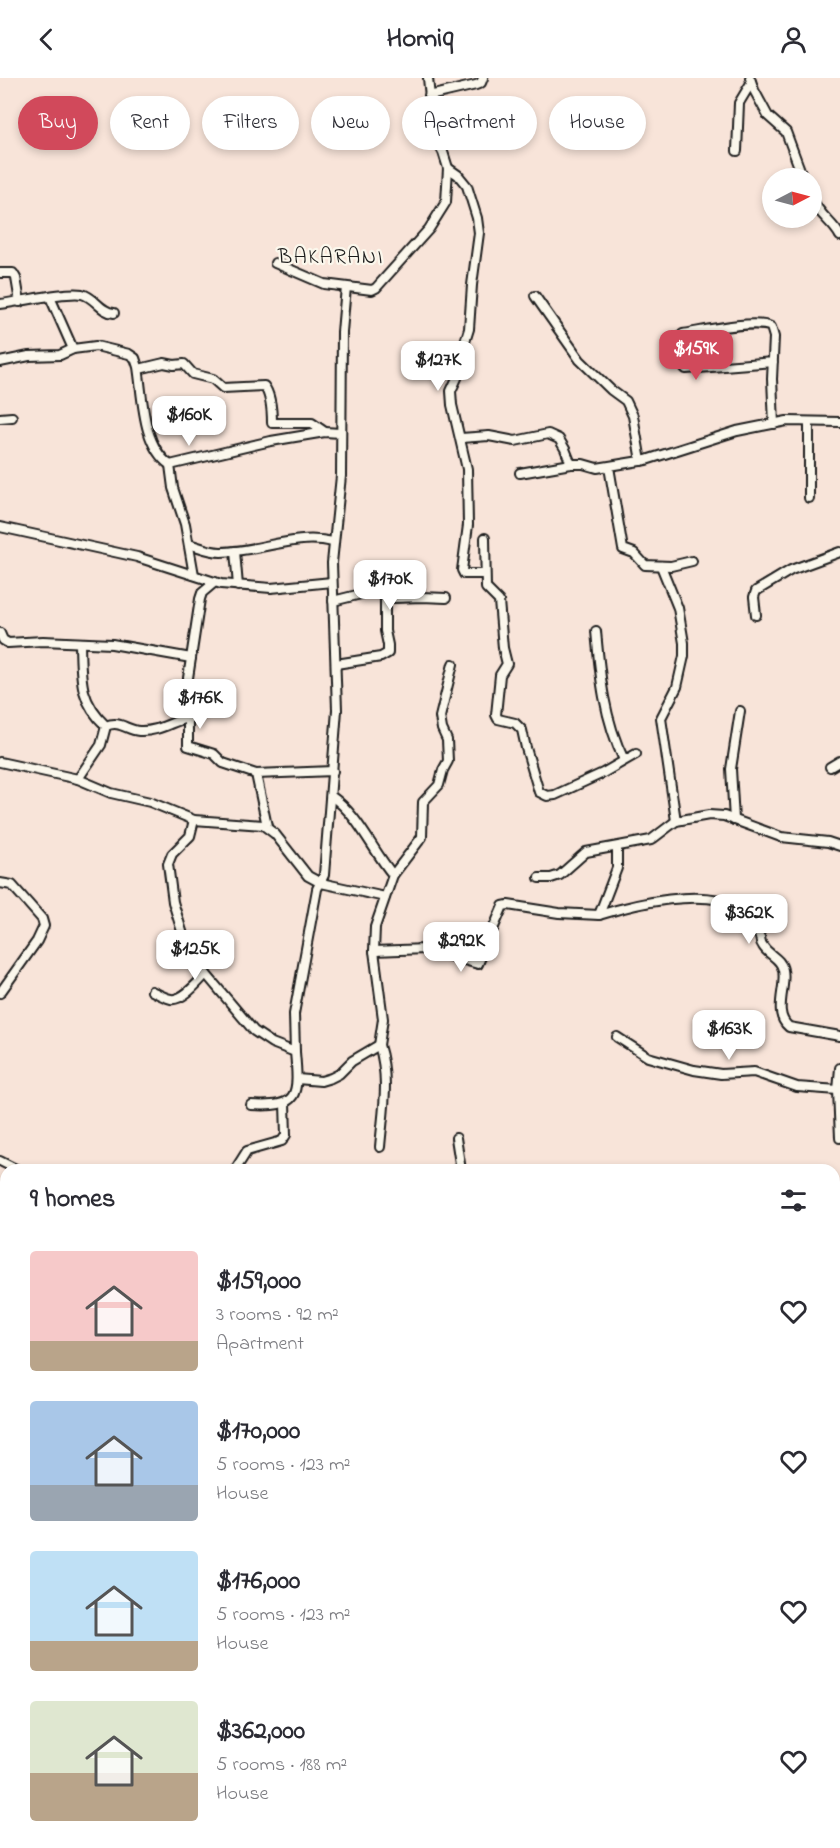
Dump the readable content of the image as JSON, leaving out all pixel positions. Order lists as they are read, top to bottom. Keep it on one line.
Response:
{"districts":["BAKARANI"],"north":"right","page":{"header":"Homiq","chip":["Buy","Rent","Filters","New","Apartment","House"],"price":["$159K","$127K","$160K","$170K","$176K","$362K","$292K","$125K","$163K"],"heading":"9 homes","list":[{"name":"$159,000","note":"3 rooms · 92 m² · Apartment"},{"name":"$170,000","note":"5 rooms · 123 m² · House"},{"name":"$176,000","note":"5 rooms · 123 m² · House"},{"name":"$362,000","note":"5 rooms · 188 m² · House"}]}}
